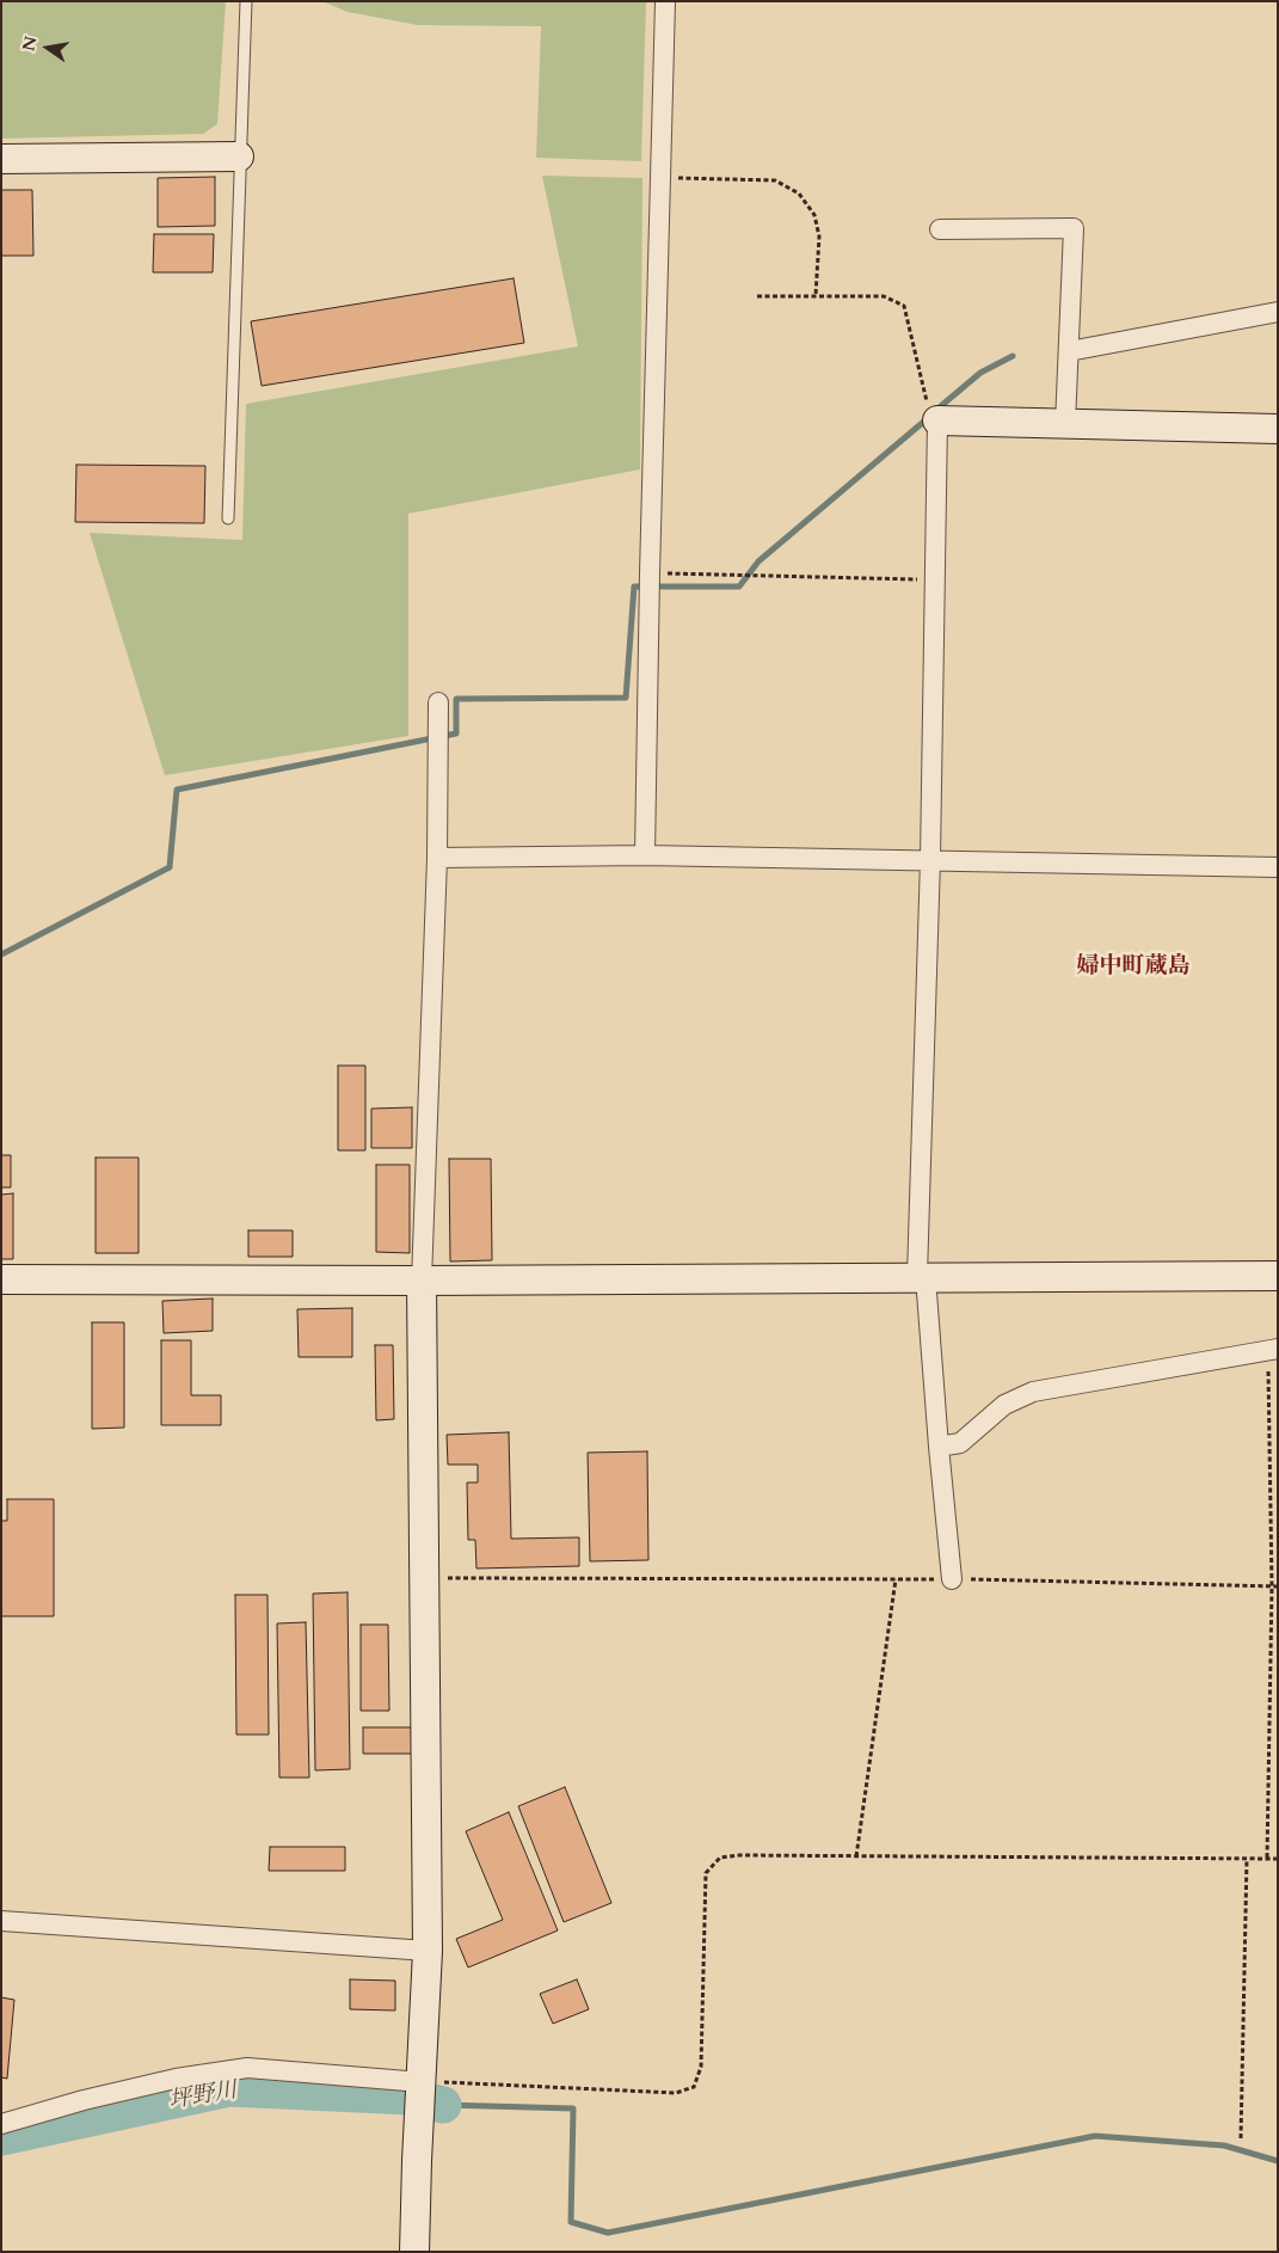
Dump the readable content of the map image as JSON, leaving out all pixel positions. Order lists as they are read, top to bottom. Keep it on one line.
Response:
{"districts":["婦中町蔵島"],"water":["坪野川"],"north":"left"}
